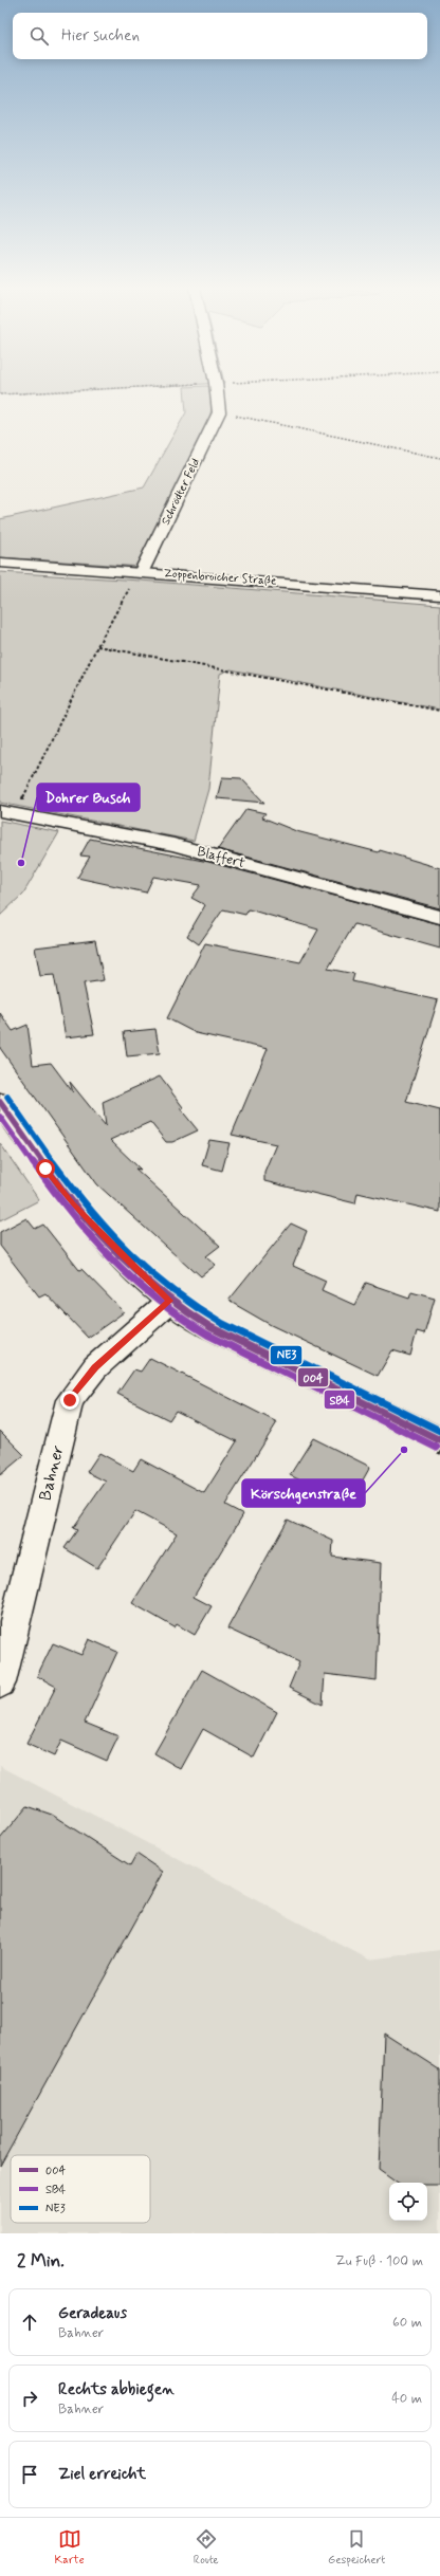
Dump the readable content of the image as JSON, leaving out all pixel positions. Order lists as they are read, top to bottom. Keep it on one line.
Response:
{"streets":{"street":["Schrödter Feld","Zoppenbroicher Straße","Blaffert","Bahner"]},"crossings":[["Schrödter Feld","Zoppenbroicher Straße"]],"places":["Dohrer Busch","Körschgenstraße"],"lines":["transit line NE3","transit line 004","transit line SB4"],"legend":["004","SB4","NE3"],"page":{"search":"Hier suchen","heading":["2 Min.","Zu Fuß · 100 m"],"list":[["Geradeaus","Bahner","60 m"],["Rechts abbiegen","Bahner","40 m"],"Ziel erreicht"],"nav":["Karte","Route","Gespeichert"]}}
